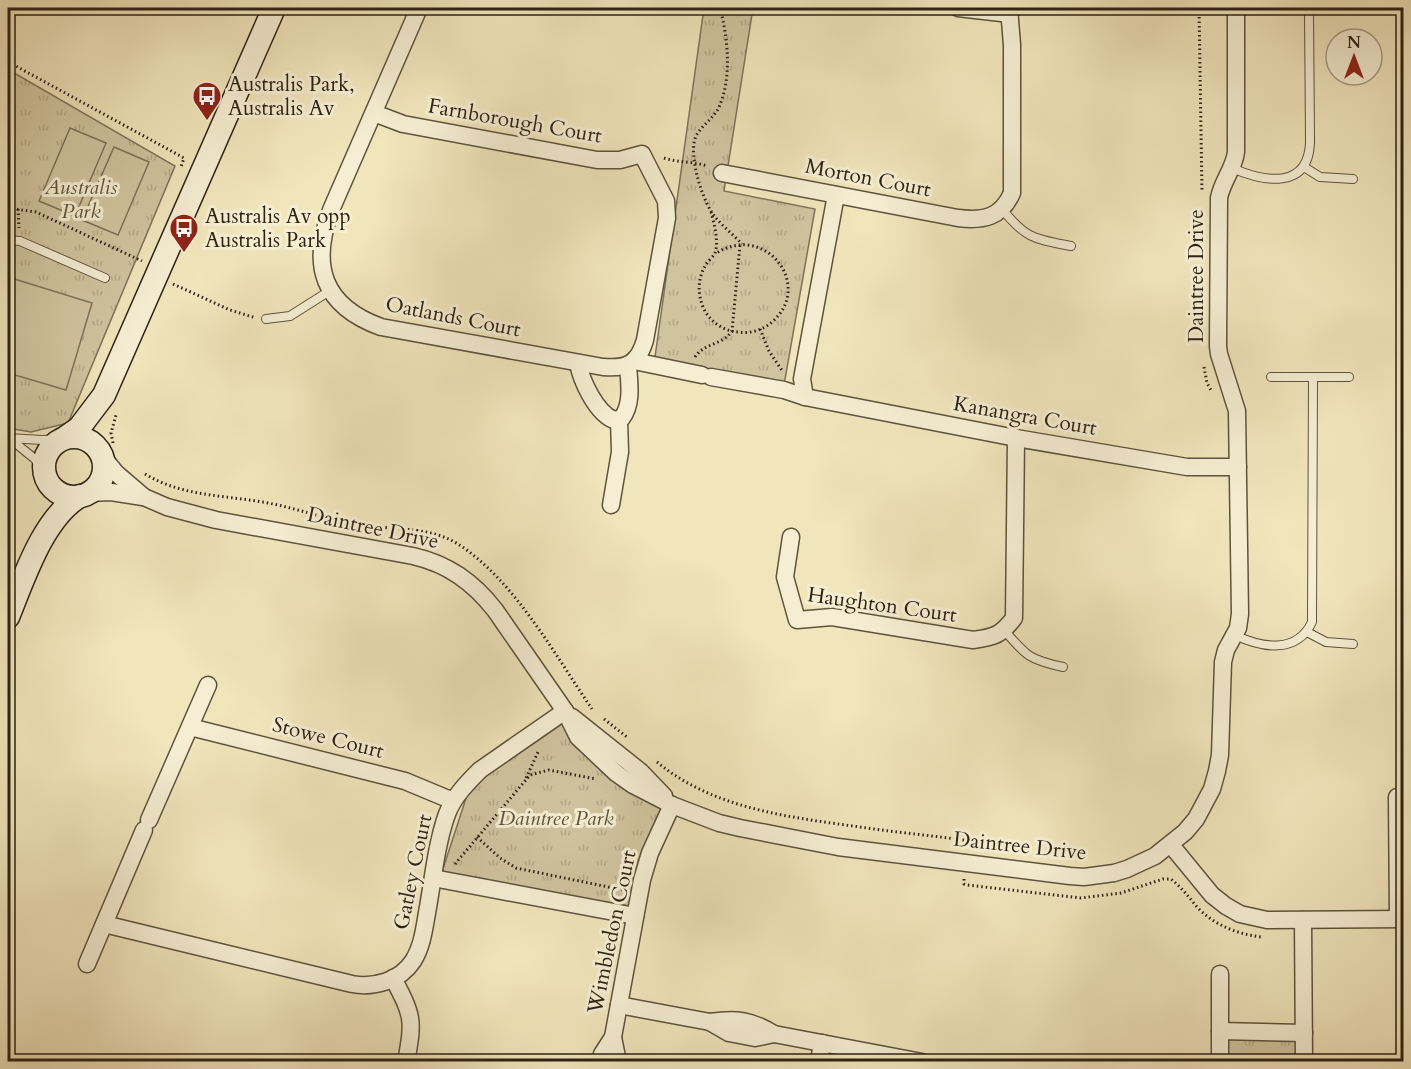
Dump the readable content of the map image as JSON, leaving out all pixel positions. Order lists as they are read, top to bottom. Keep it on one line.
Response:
{"streets":{"street":["Farnborough Court","Morton Court","Daintree Drive","Oatlands Court","Kanangra Court","Haughton Court","Stowe Court","Gatley Court","Wimbledon Court"]},"crossings":[["Farnborough Court","Oatlands Court"],["Daintree Drive","Kanangra Court"],["Daintree Drive","Gatley Court"],["Daintree Drive","Wimbledon Court"],["Oatlands Court","Kanangra Court"],["Stowe Court","Gatley Court"]],"parks":["Australis Park","Daintree Park"],"places":{"bus stop":["Australis Park, Australis Av","Australis Av opp Australis Park"]},"north":"top"}
